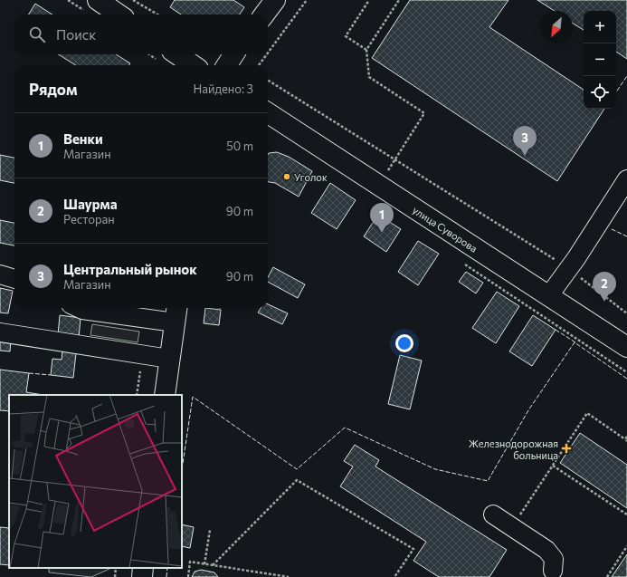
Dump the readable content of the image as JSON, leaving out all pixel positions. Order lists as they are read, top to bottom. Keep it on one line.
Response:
{"streets":{"main road":["улица Суворова"]},"places":{"other":["Уголок"],"health":["Железнодорожная больница"]},"north":"bottom left","page":{"map_buttons":["+","−"],"search":"Поиск","heading":["Рядом","Найдено: 3"],"list":[{"mark":"1","name":"Венки","note":"Магазин","value":"50 m"},{"mark":"2","name":"Шаурма","note":"Ресторан","value":"90 m"},{"mark":"3","name":"Центральный рынок","note":"Магазин","value":"90 m"}],"pins":["3","1","2"]}}
